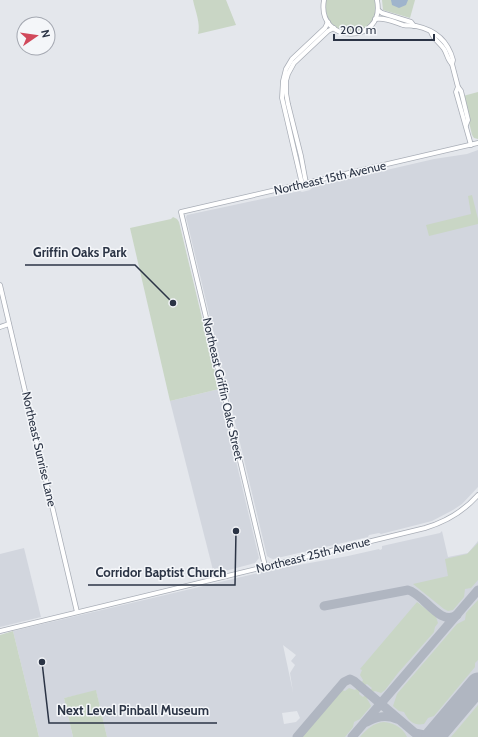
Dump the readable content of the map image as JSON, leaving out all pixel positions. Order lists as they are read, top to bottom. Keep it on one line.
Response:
{"streets":{"street":["Northeast 15th Avenue","Northeast Griffin Oaks Street","Northeast Sunrise Lane","Northeast 25th Avenue"]},"crossings":[["Northeast 15th Avenue","Northeast Griffin Oaks Street"],["Northeast Griffin Oaks Street","Northeast 25th Avenue"],["Northeast Sunrise Lane","Northeast 25th Avenue"]],"places":["Griffin Oaks Park","Corridor Baptist Church","Next Level Pinball Museum"],"scale_bar":"200 m","north":"right"}
